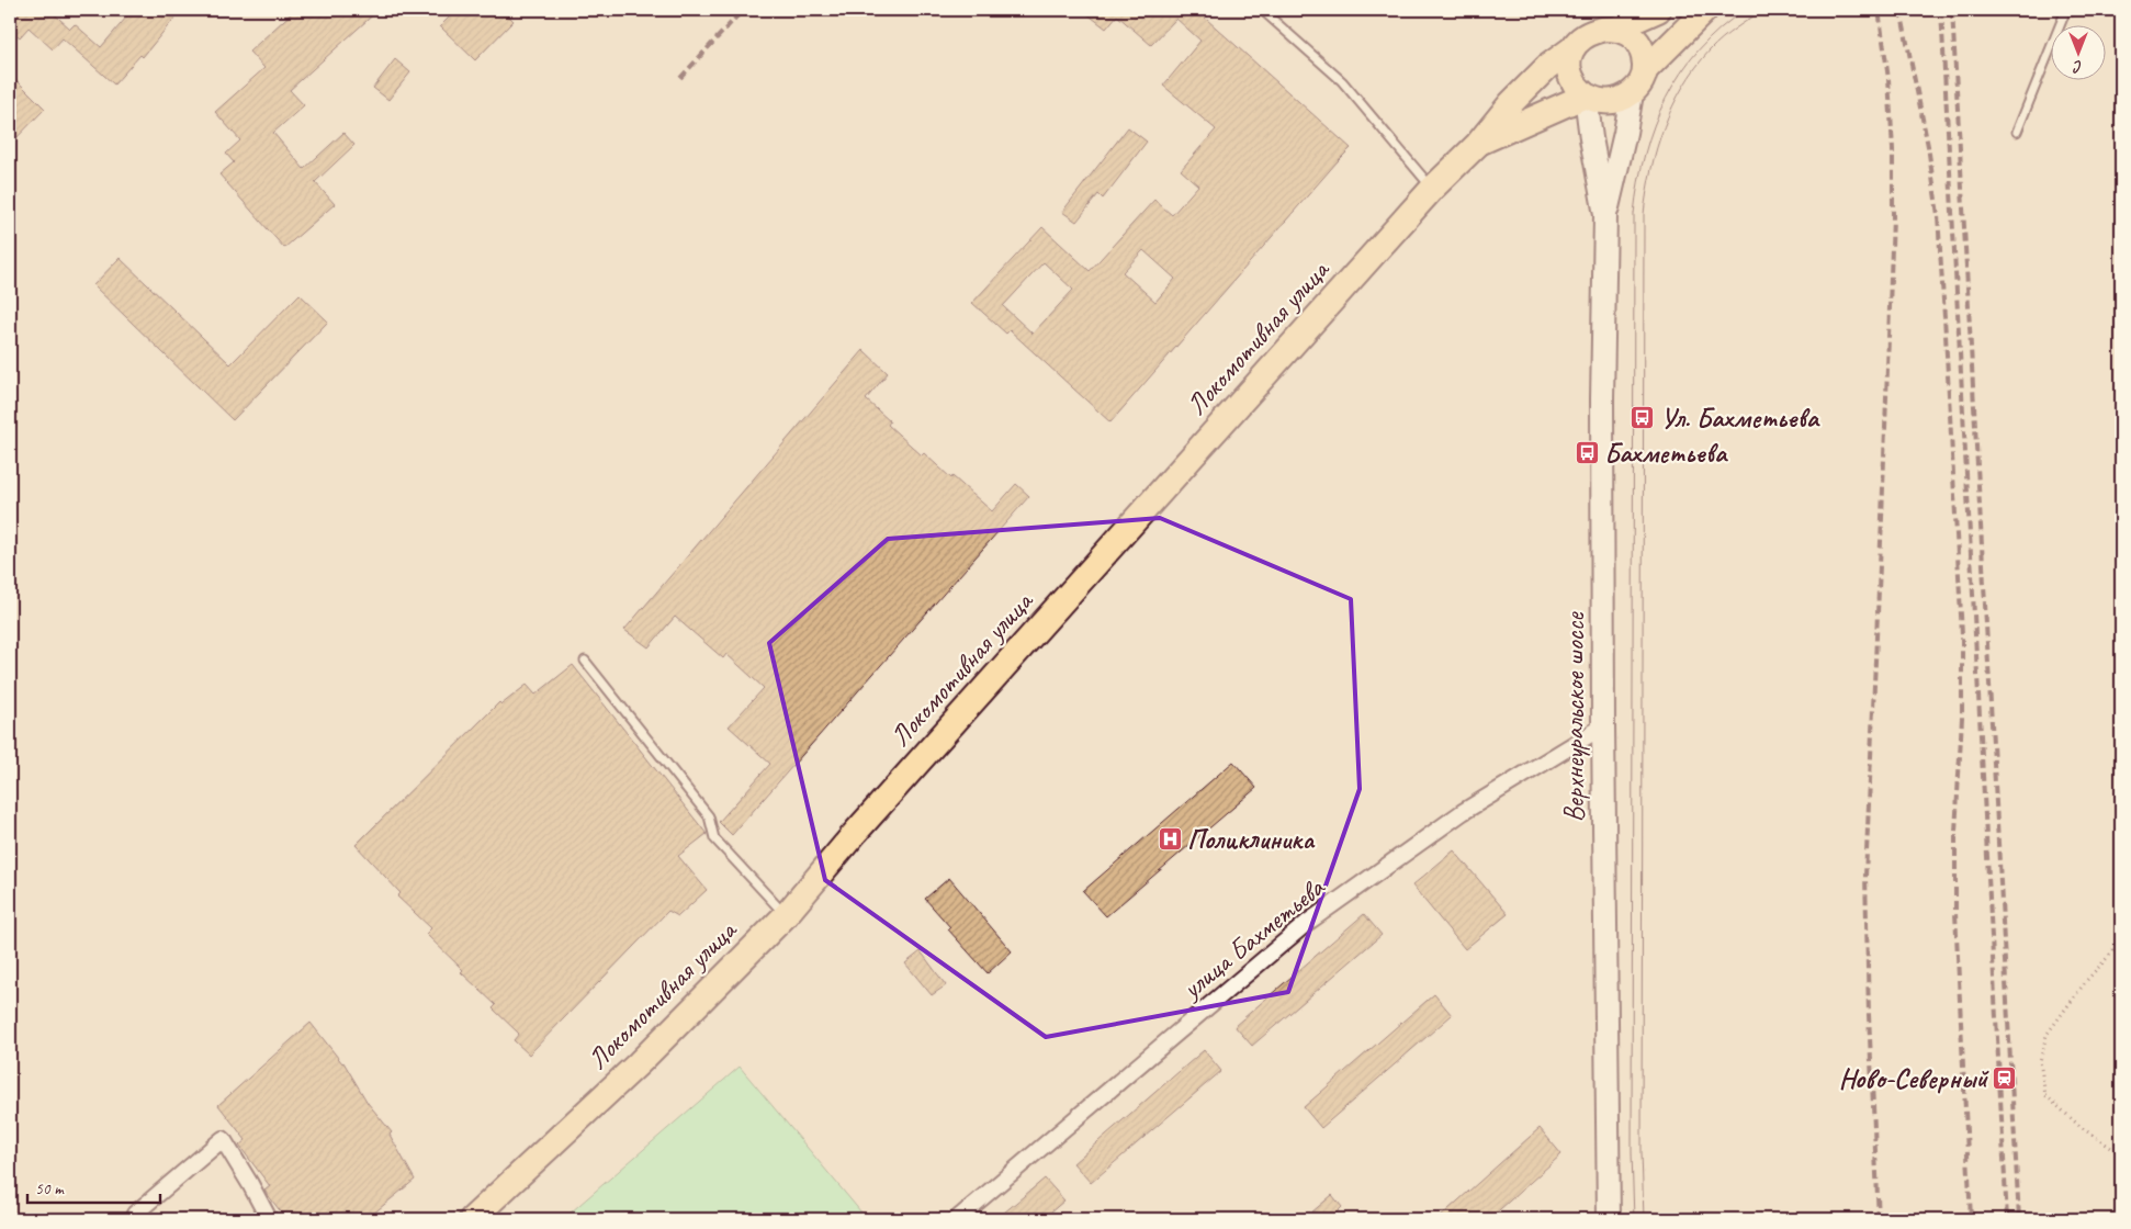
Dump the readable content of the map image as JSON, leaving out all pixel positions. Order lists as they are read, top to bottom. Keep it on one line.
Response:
{"streets":{"main road":["Локомотивная улица","Верхнеуральское шоссе"],"street":["улица Бахметьева"]},"crossings":[["Верхнеуральское шоссе","улица Бахметьева"]],"places":{"bus stop":["Ул. Бахметьева","Бахметьева"],"hospital":["Поликлиника"],"station":["Ново-Северный"]},"scale_bar":"50 m","north":"bottom"}
